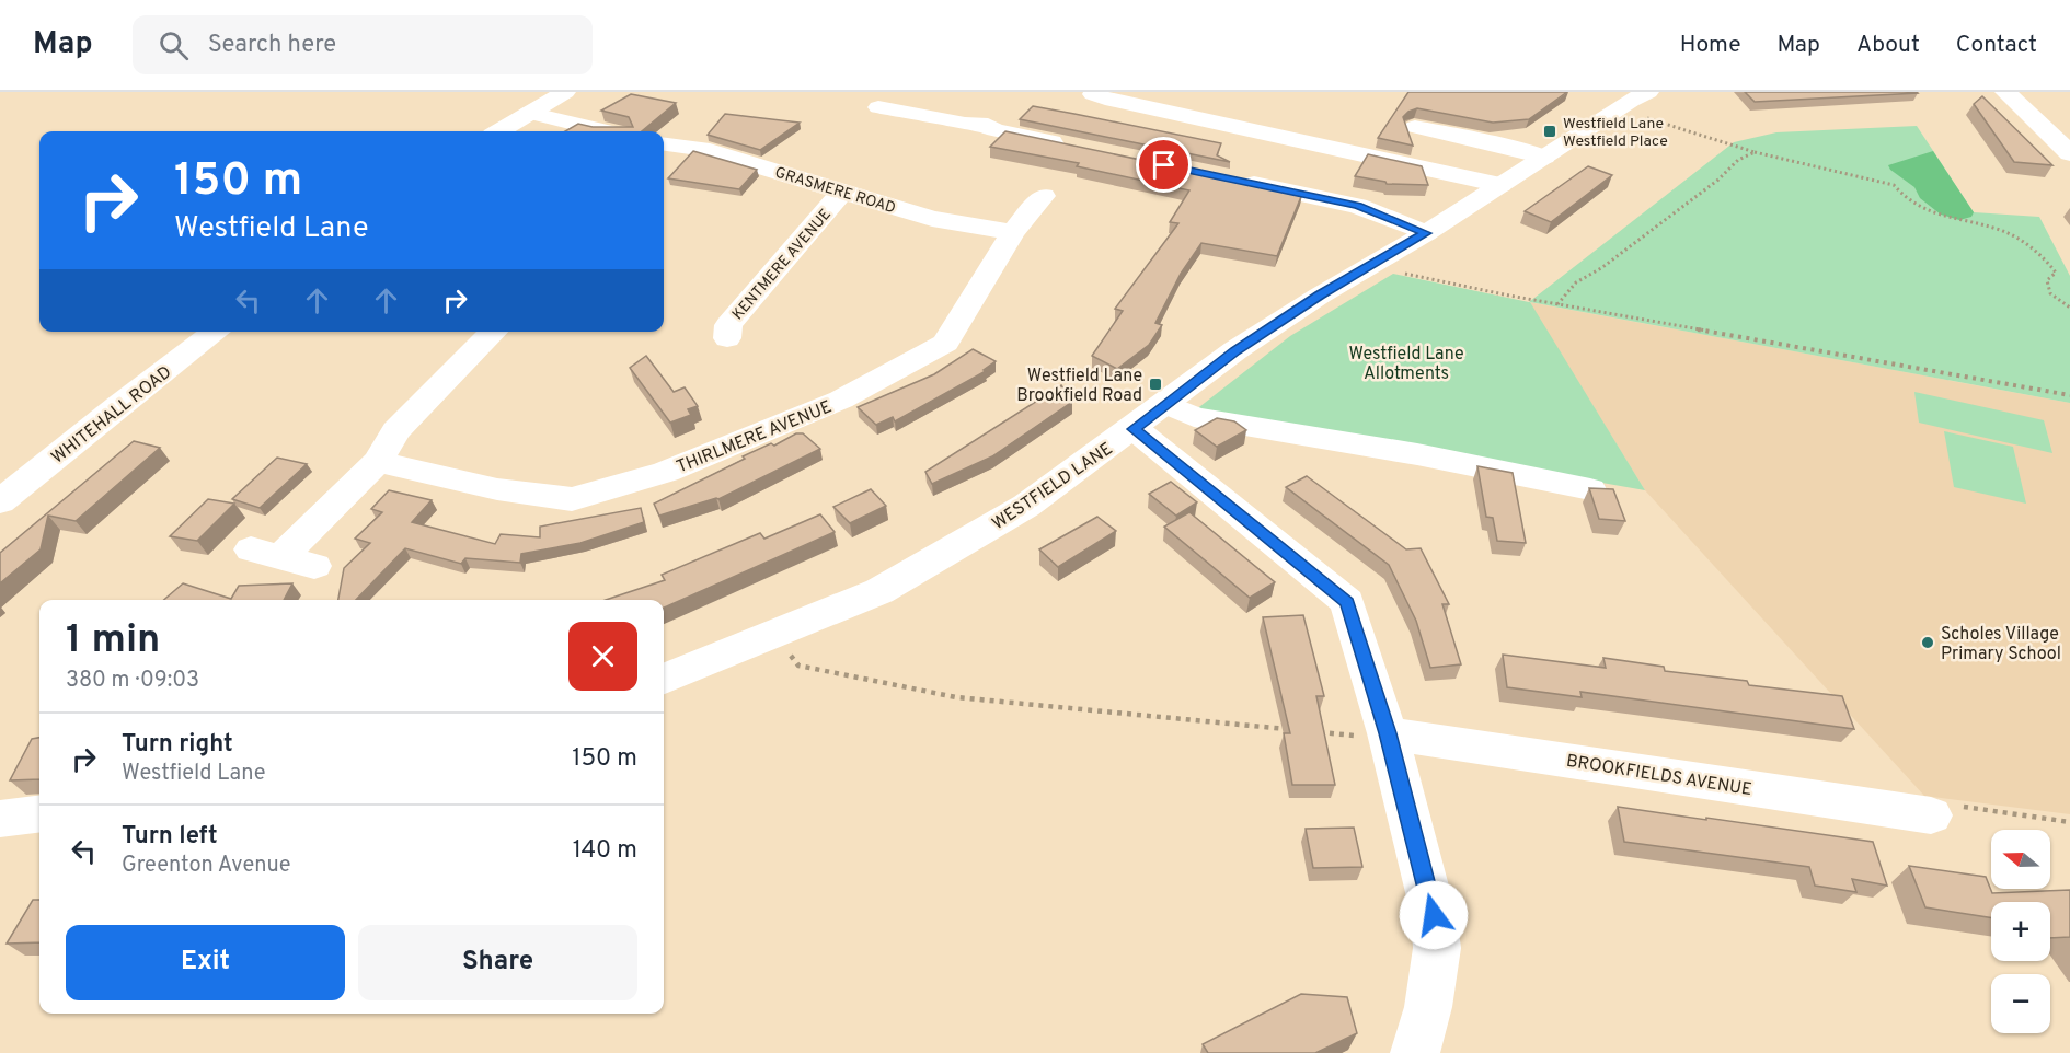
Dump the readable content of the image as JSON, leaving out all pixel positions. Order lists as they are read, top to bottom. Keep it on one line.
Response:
{"streets":{"main road":["GRASMERE ROAD","KENTMERE AVENUE","WHITEHALL ROAD","THIRLMERE AVENUE","WESTFIELD LANE","BROOKFIELDS AVENUE"]},"crossings":[["GRASMERE ROAD","KENTMERE AVENUE"],["GRASMERE ROAD","THIRLMERE AVENUE"]],"parks":["Westfield Lane Allotments"],"places":{"transit":["Westfield Lane Westfield Place","Westfield Lane Brookfield Road"],"other":["Scholes Village Primary School"]},"north":"left","page":{"header":"Map","search":"Search here","nav":["Home","Map","About","Contact"],"turn":["150 m","Westfield Lane"],"heading":["1 min","380 m · 09:03"],"list":[{"name":"Turn right","note":"Westfield Lane","value":"150 m"},{"name":"Turn left","note":"Greenton Avenue","value":"140 m"}],"map_buttons":["+","−"],"buttons":["Exit","Share"]}}
